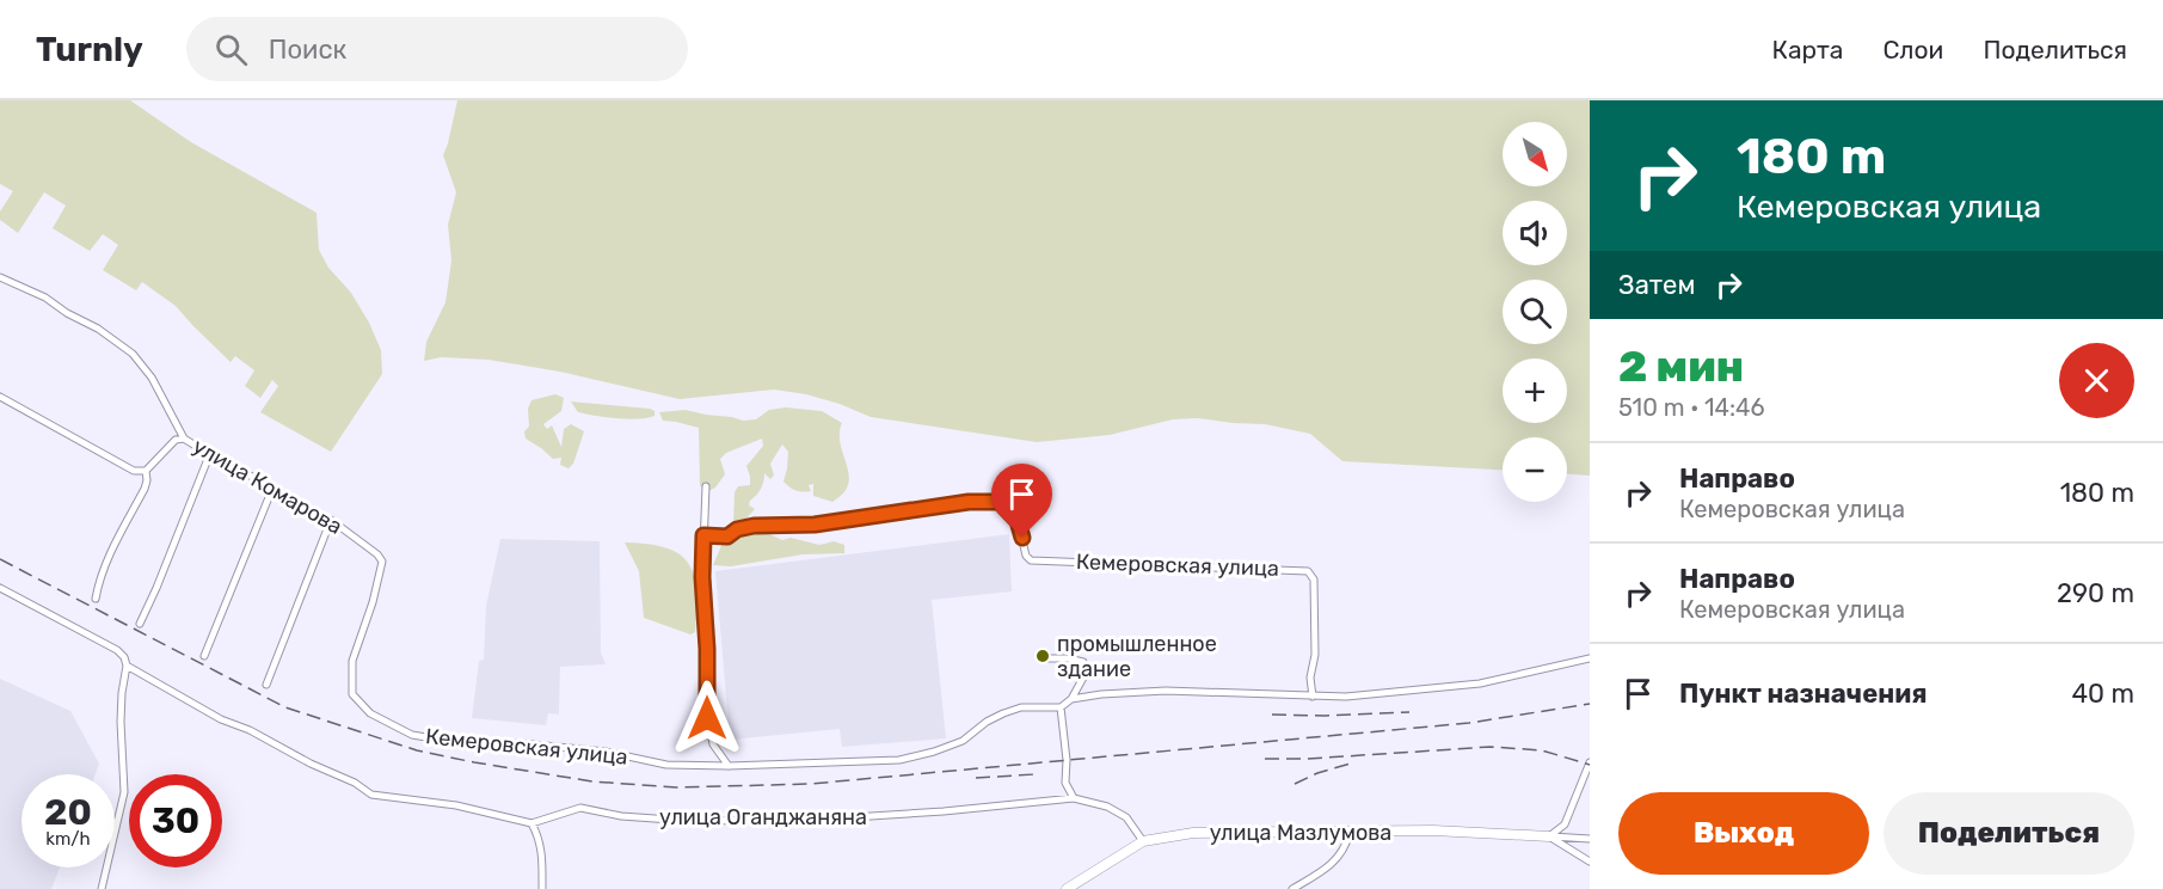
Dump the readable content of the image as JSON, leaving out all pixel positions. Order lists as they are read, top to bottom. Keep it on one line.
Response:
{"streets":{"street":["улица Комарова","Кемеровская улица","улица Оганджаняна","улица Мазлумова"]},"crossings":[["улица Комарова","Кемеровская улица"],["улица Оганджаняна","улица Мазлумова"]],"places":["промышленное здание"],"north":"bottom right","page":{"header":"Turnly","search":"Поиск","nav":["Карта","Слои","Поделиться"],"turn":["180 m","Кемеровская улица"],"map_buttons":["+","−"],"then":"Затем","heading":["2 мин","510 m · 14:46"],"list":[{"name":"Направо","note":"Кемеровская улица","value":"180 m"},{"name":"Направо","note":"Кемеровская улица","value":"290 m"},{"name":"Пункт назначения","value":"40 m"}],"speed":"20 km/h","limit":"30","buttons":["Выход","Поделиться"]}}
